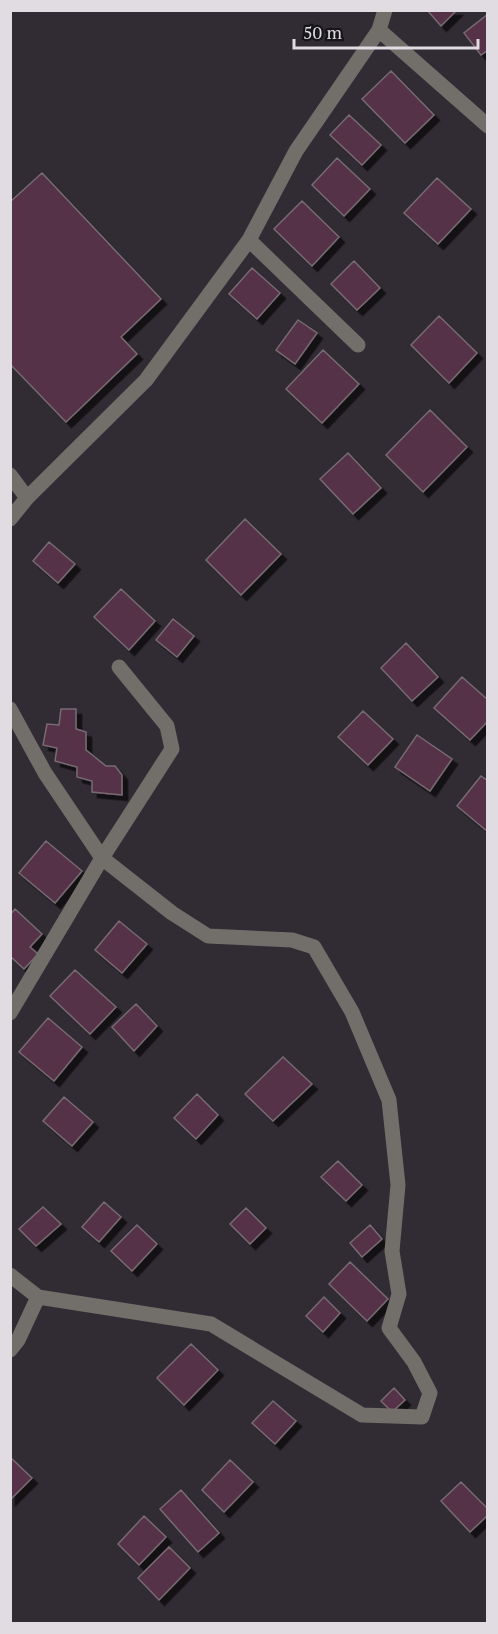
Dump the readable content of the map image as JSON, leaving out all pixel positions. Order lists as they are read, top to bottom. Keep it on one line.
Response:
{"scale_bar":"50 m"}
